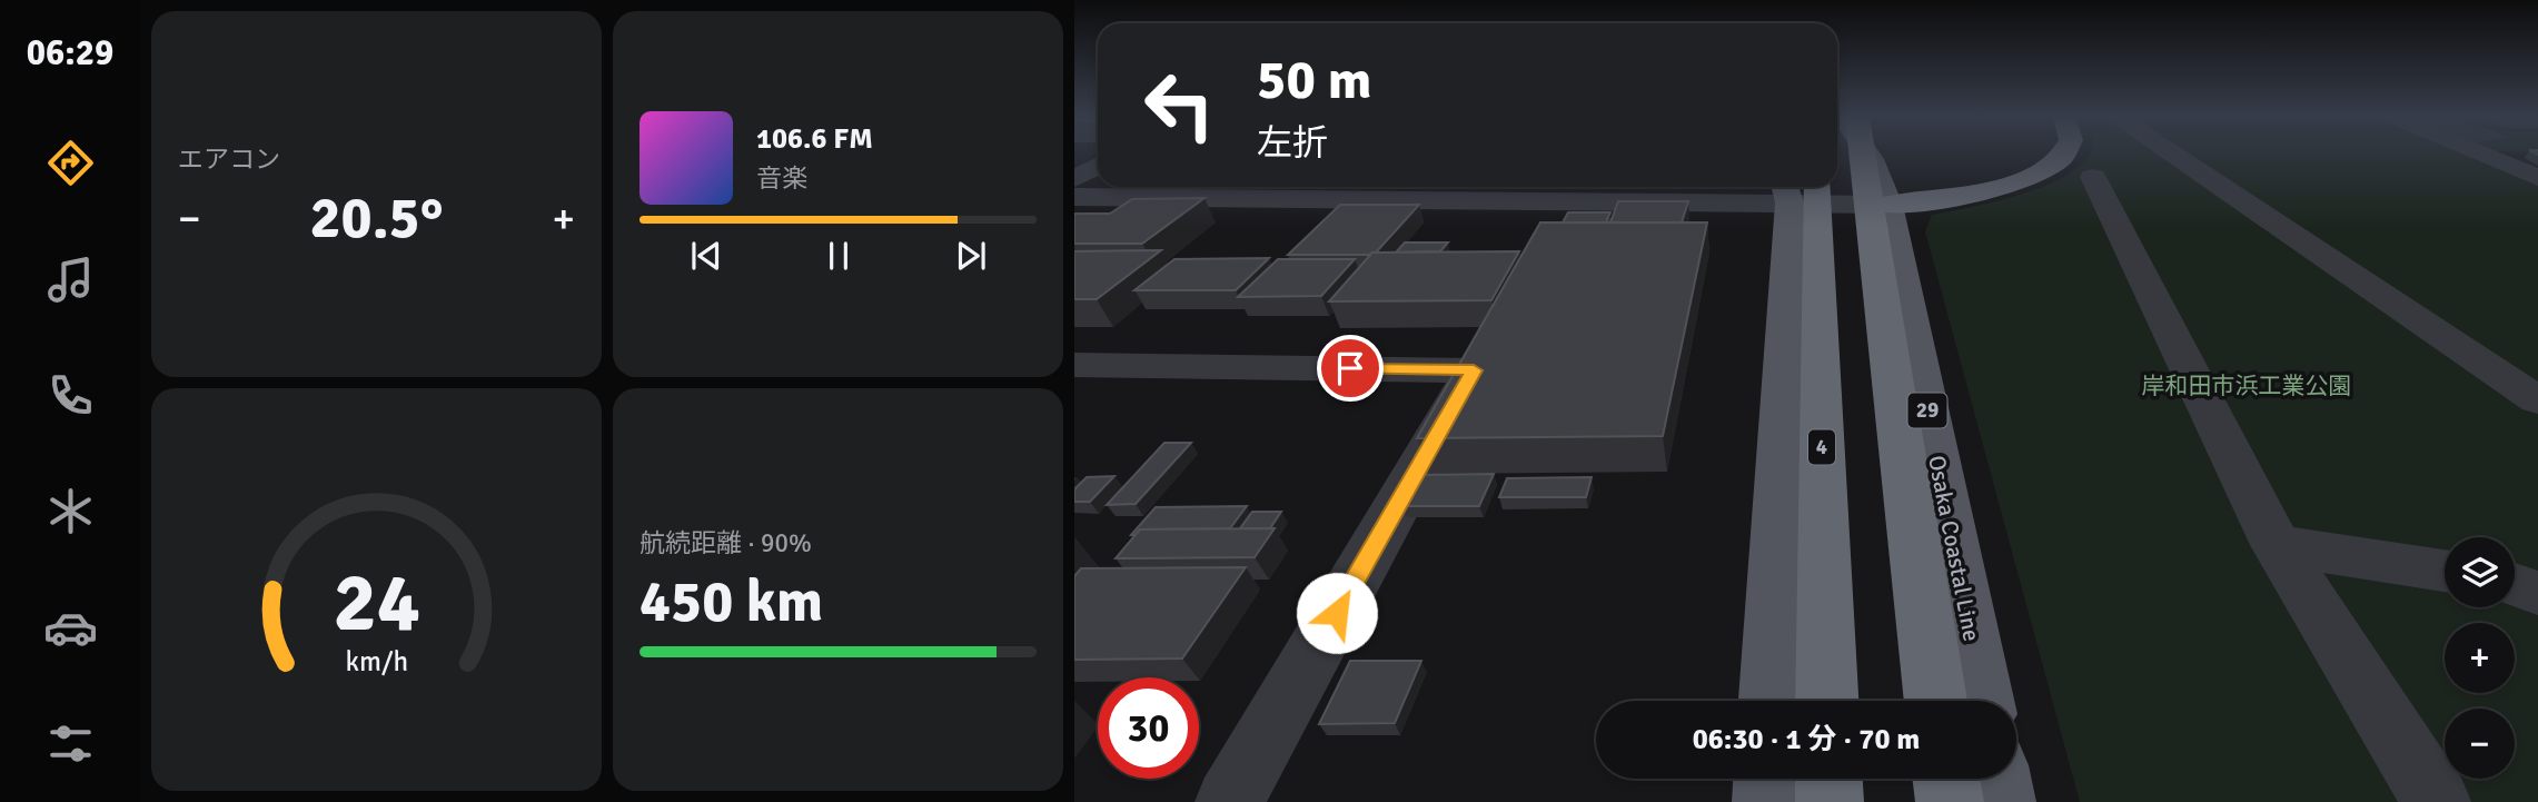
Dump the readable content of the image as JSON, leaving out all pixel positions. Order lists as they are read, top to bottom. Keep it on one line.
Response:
{"streets":{"highway":["4"],"main road":["29","Osaka Coastal Line"]},"parks":["岸和田市浜工業公園"],"page":{"tabs":"06:29","tile":["エアコン",["航続距離 · 90%","450 km"]],"turn":["50 m","左折"],"song":["106.6 FM","音楽"],"heat":["−","20.5°","+"],"map_buttons":["+","−"],"limit":"30","trip":"06:30 · 1 分 · 70 m","gauge":["24","km/h"]}}
